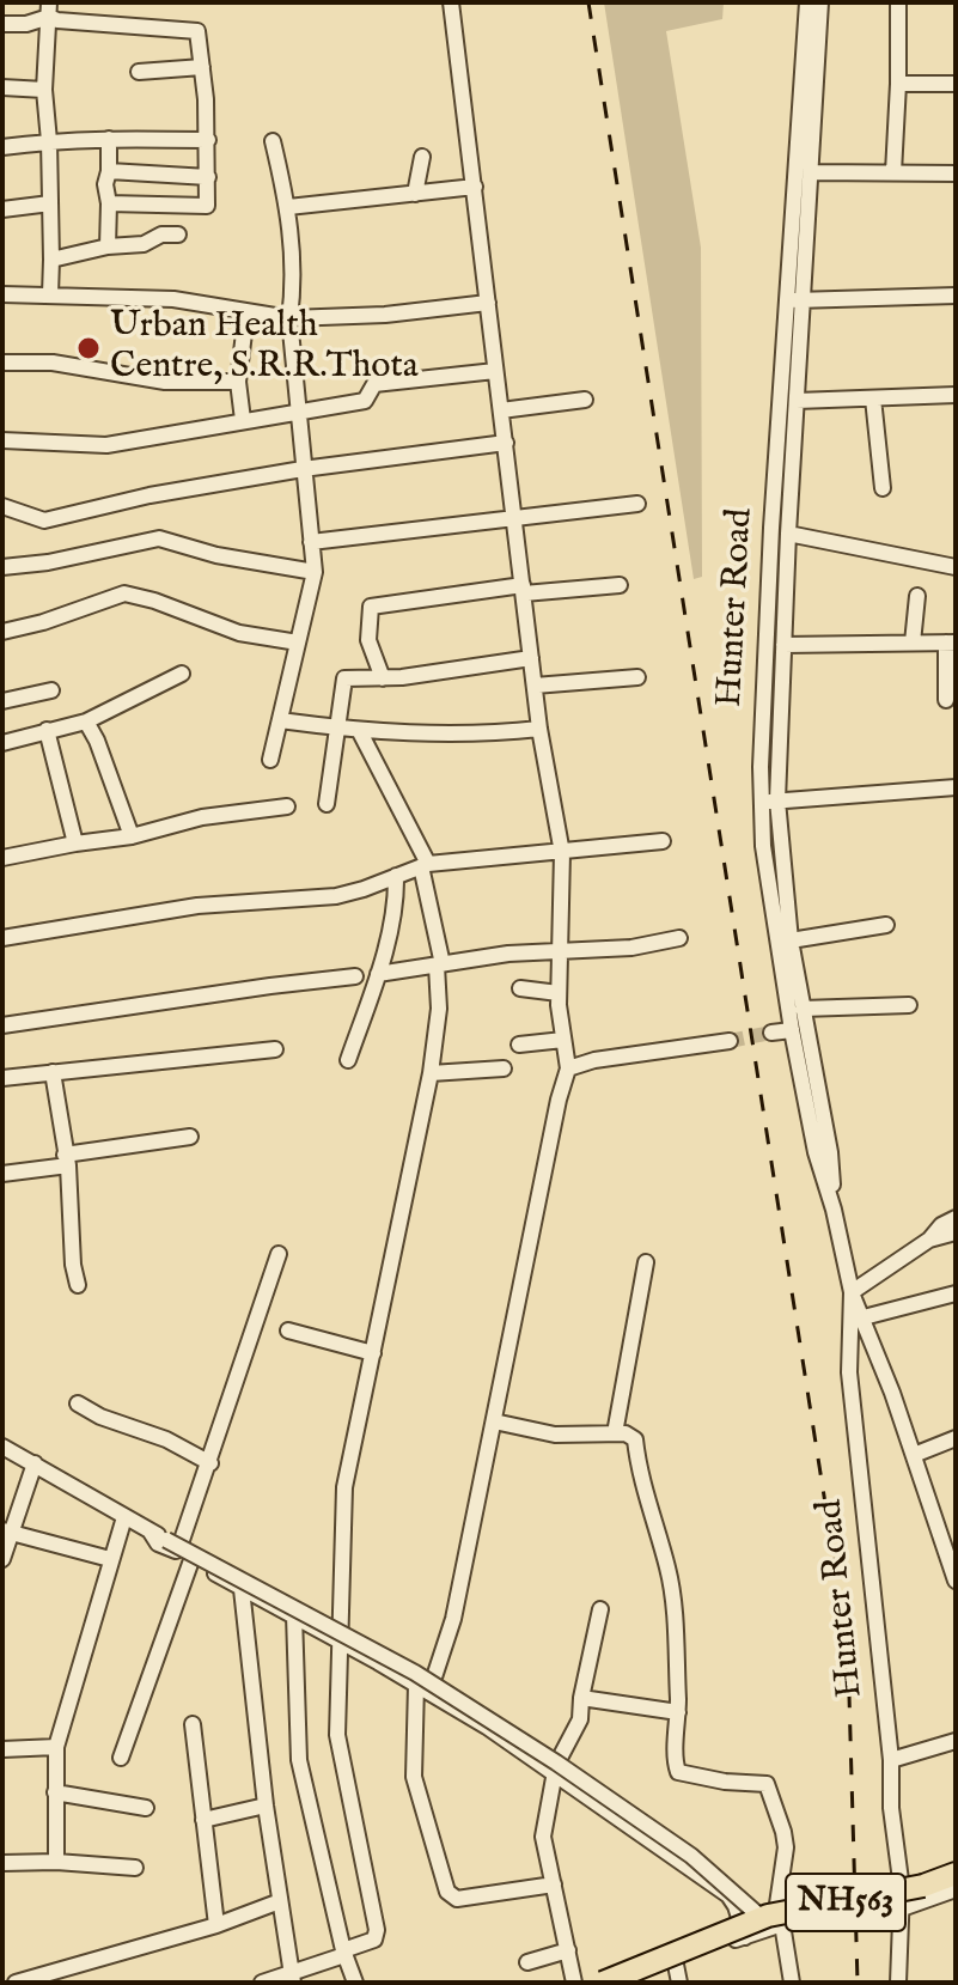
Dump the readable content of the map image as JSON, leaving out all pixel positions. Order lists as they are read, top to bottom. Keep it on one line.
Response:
{"streets":{"highway":["NH563"],"street":["Hunter Road"]},"places":["Urban Health Centre, S.R.R.Thota"]}
